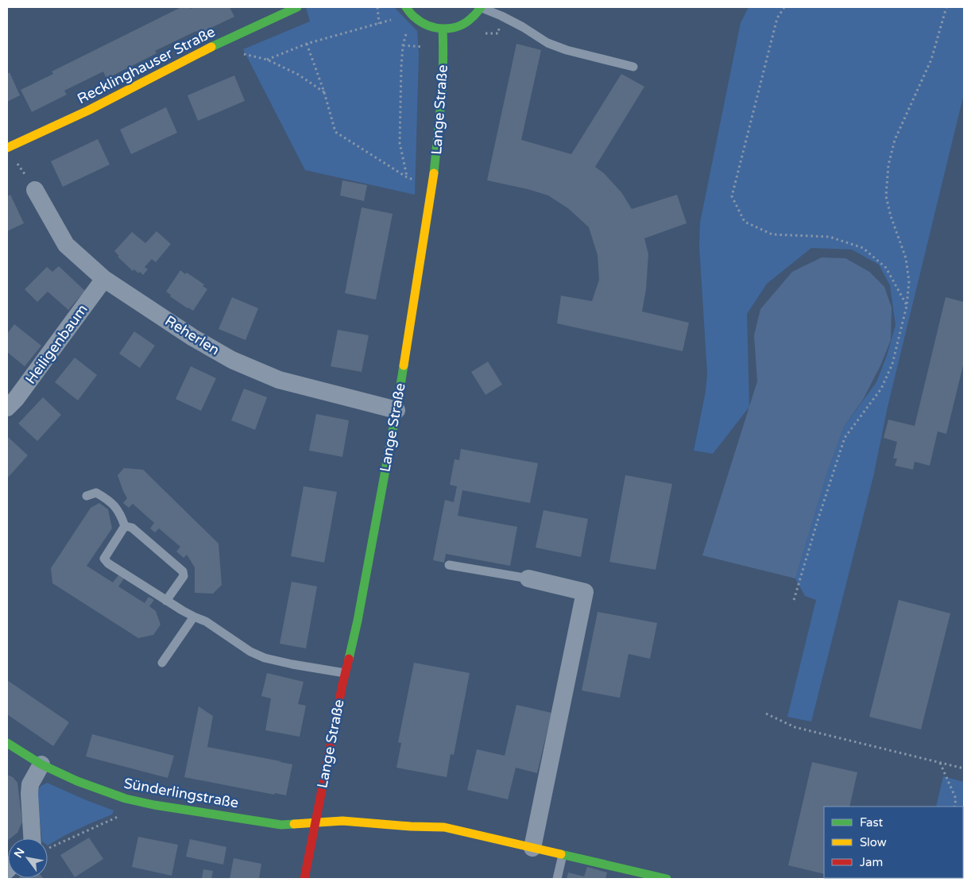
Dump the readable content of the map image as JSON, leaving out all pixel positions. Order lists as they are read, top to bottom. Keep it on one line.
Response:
{"streets":{"street":["Recklinghauser Straße","Lange Straße","Reherlen","Heiligenbaum","Sünderlingstraße"]},"crossings":[["Lange Straße","Reherlen"],["Lange Straße","Sünderlingstraße"],["Reherlen","Heiligenbaum"]],"legend":["Fast","Slow","Jam"],"north":"top left"}
